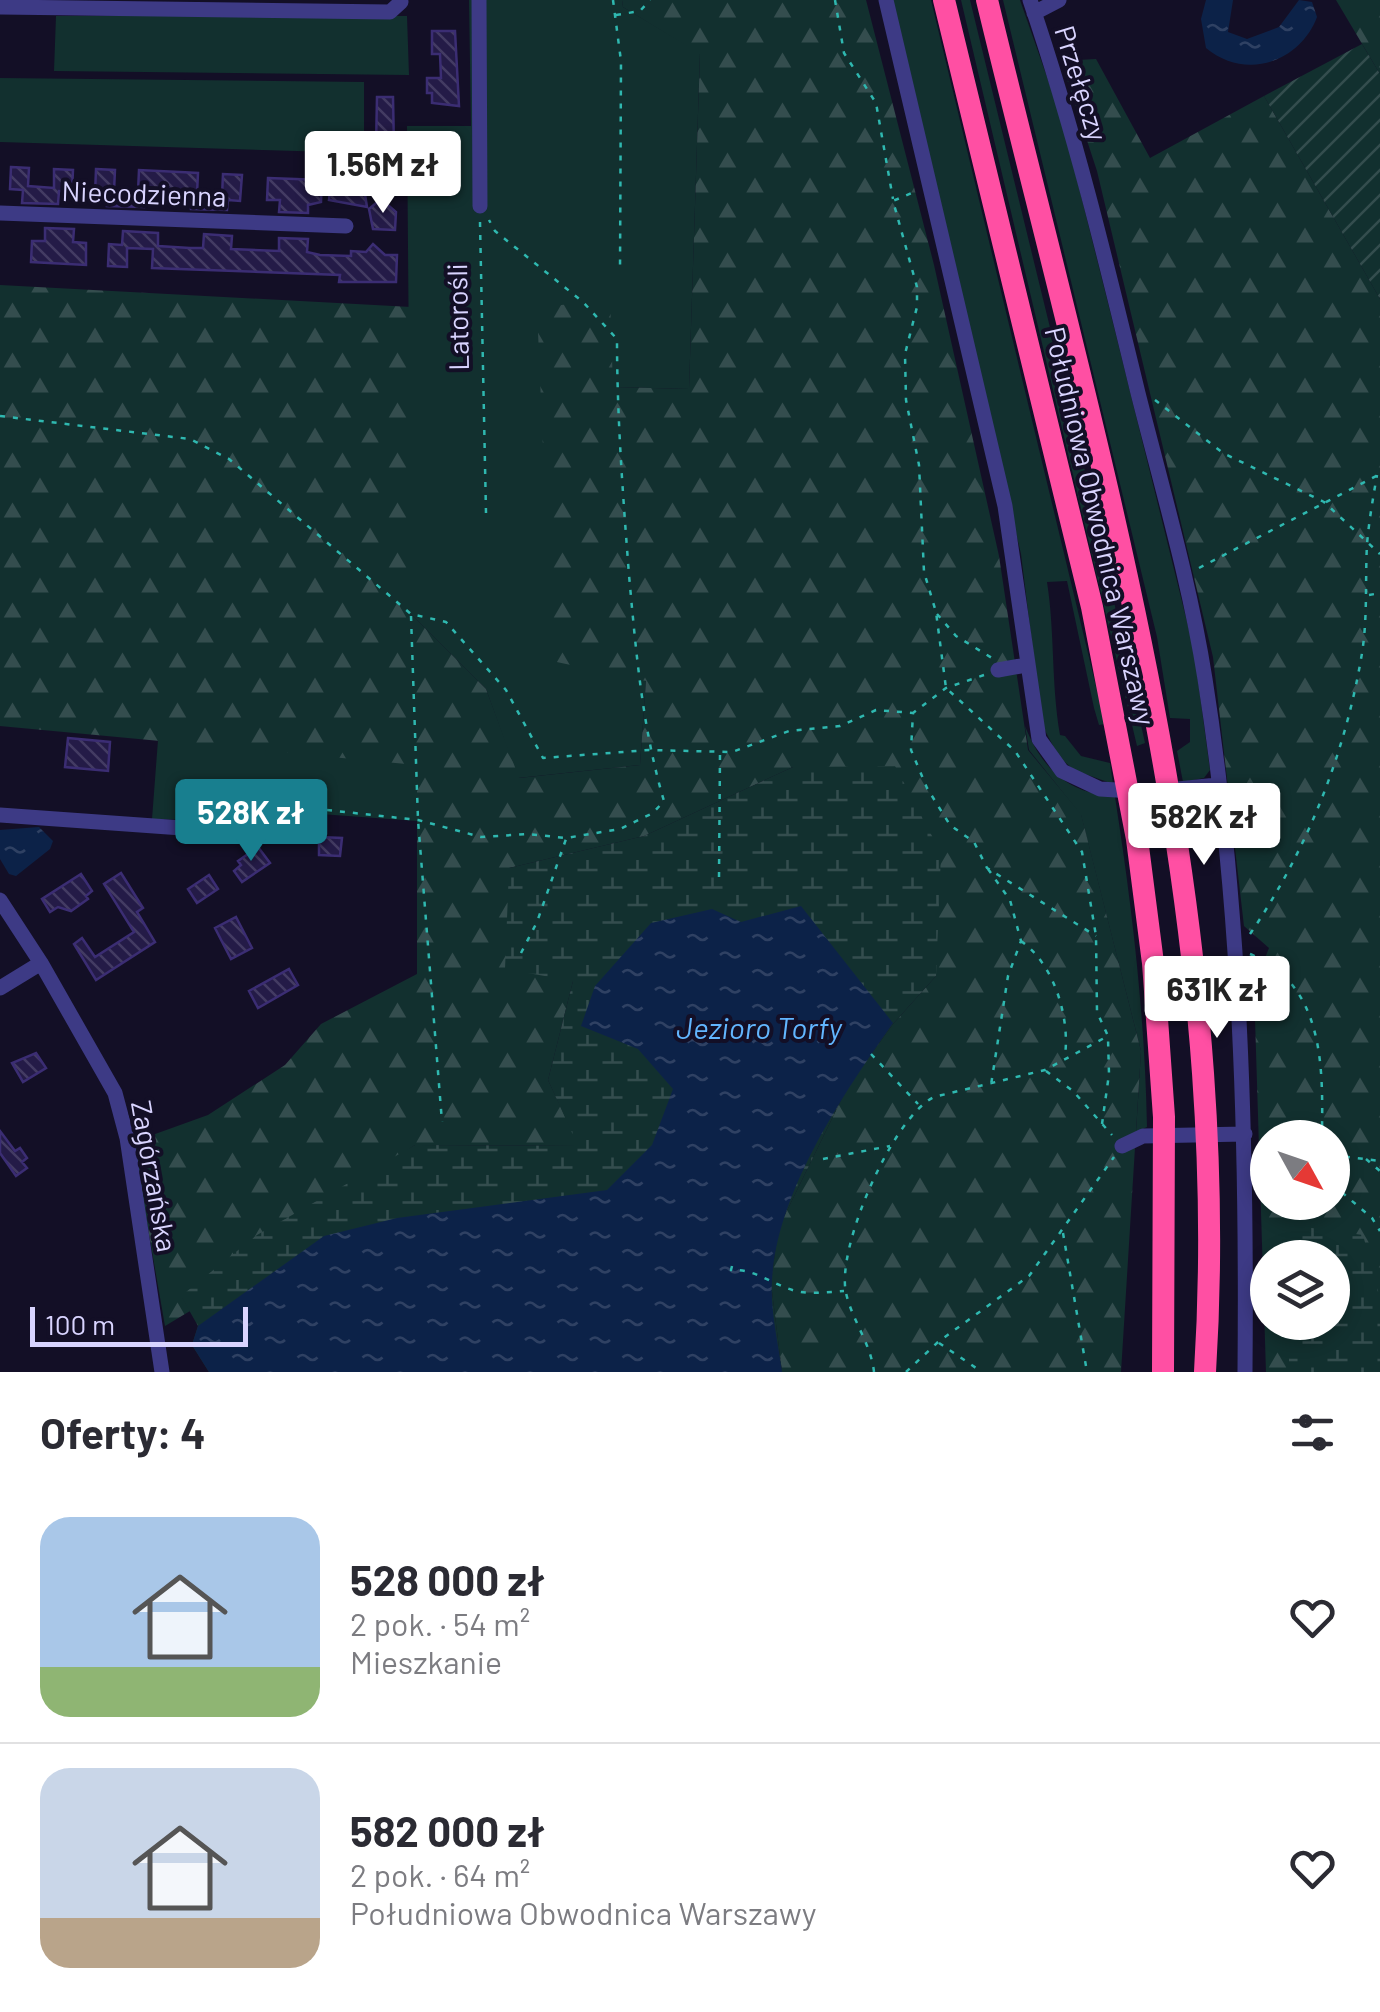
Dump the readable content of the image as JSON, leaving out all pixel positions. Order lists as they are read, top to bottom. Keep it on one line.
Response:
{"streets":{"highway":["Południowa Obwodnica Warszawy"],"street":["Przełęczy","Niecodzienna","Zagórzańska"],"path":["Latorośli"]},"water":["Jezioro Torfy"],"scale_bar":"100 m","north":"bottom right","page":{"price":["1.56M zł","528K zł","582K zł","631K zł"],"scale":"100 m","heading":"Oferty: 4","list":[{"name":"528 000 zł","note":"2 pok. · 54 m² · Mieszkanie"},{"name":"582 000 zł","note":"2 pok. · 64 m² · Południowa Obwodnica Warszawy"}]}}
